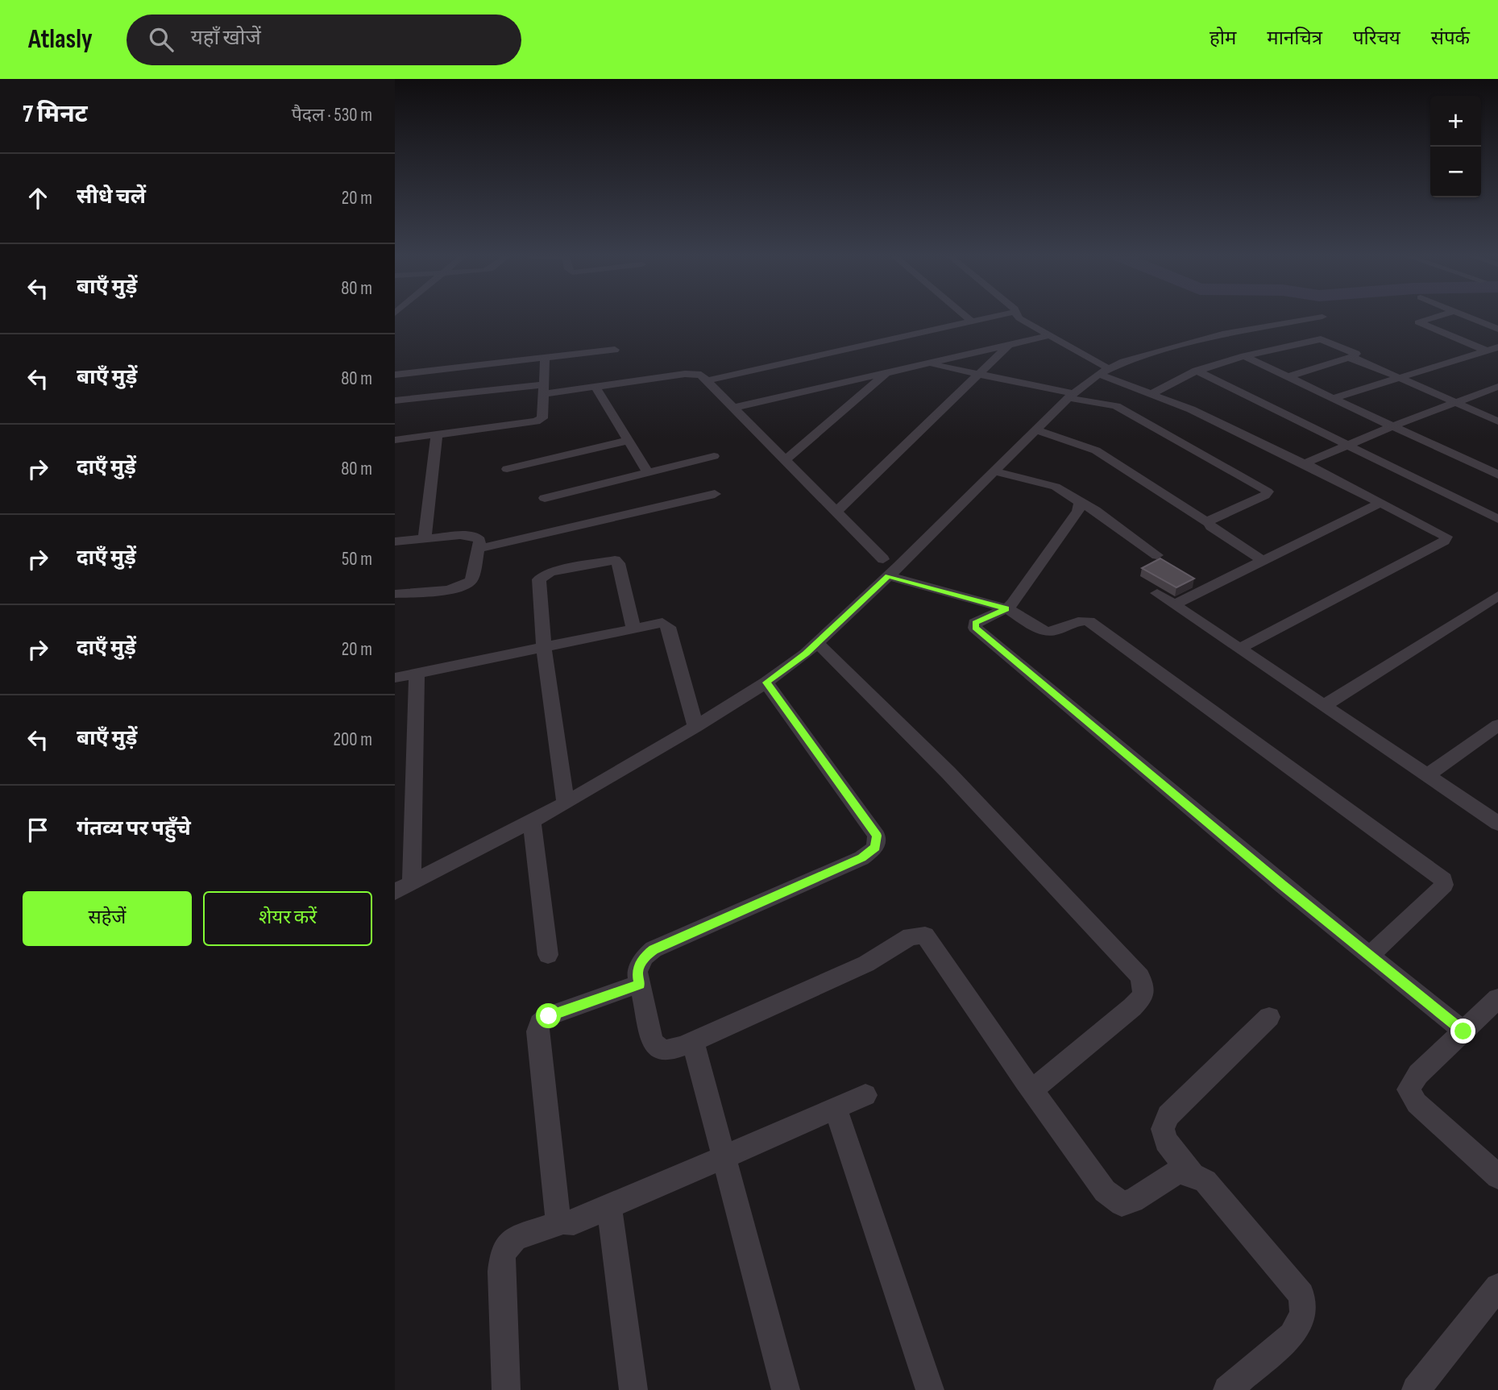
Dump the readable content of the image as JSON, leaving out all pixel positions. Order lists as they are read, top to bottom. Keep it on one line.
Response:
{"page":{"header":"Atlasly","search":"यहाँ खोजें","nav":["होम","मानचित्र","परिचय","संपर्क"],"heading":["7 मिनट","पैदल · 530 m"],"map_buttons":["+","−"],"list":[["सीधे चलें","20 m"],["बाएँ मुड़ें","80 m"],["बाएँ मुड़ें","80 m"],["दाएँ मुड़ें","80 m"],["दाएँ मुड़ें","50 m"],["दाएँ मुड़ें","20 m"],["बाएँ मुड़ें","200 m"],"गंतव्य पर पहुँचे"],"buttons":["सहेजें","शेयर करें"]}}
